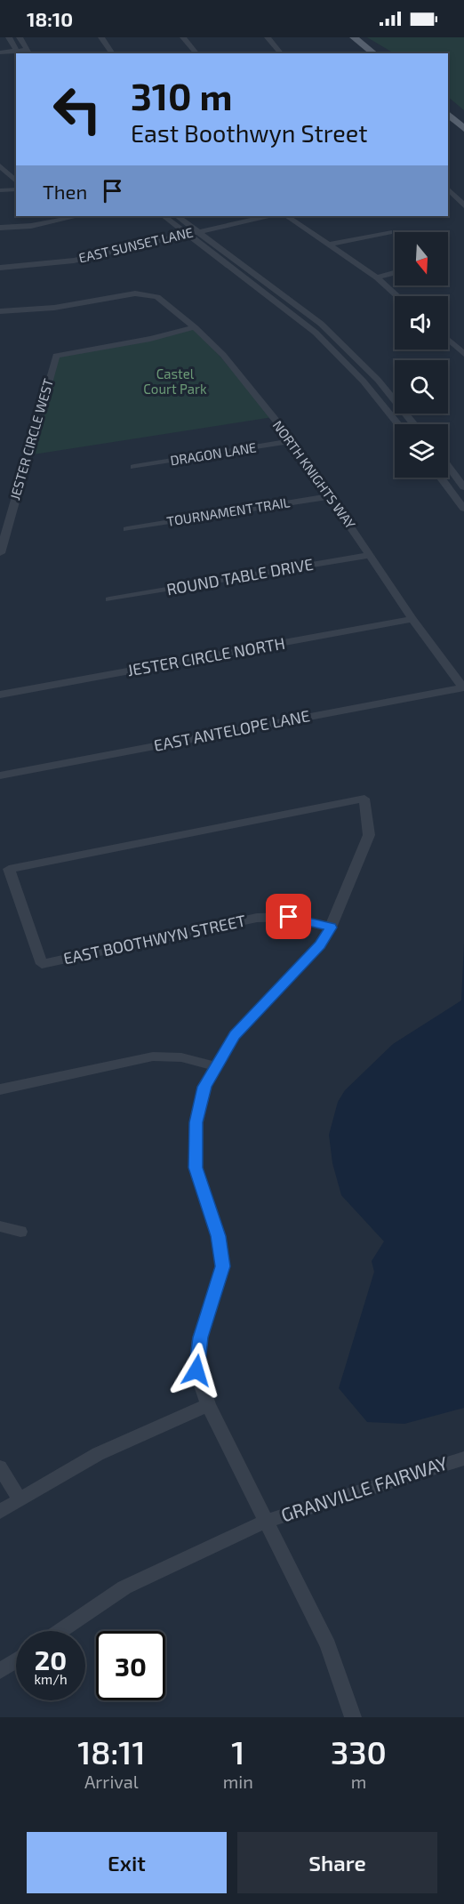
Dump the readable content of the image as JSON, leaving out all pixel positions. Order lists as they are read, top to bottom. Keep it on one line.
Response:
{"streets":{"street":["EAST SUNSET LANE","JESTER CIRCLE WEST","DRAGON LANE","NORTH KNIGHTS WAY","TOURNAMENT TRAIL","ROUND TABLE DRIVE","JESTER CIRCLE NORTH","EAST ANTELOPE LANE","EAST BOOTHWYN STREET","GRANVILLE FAIRWAY"]},"crossings":[["JESTER CIRCLE WEST","NORTH KNIGHTS WAY"],["DRAGON LANE","NORTH KNIGHTS WAY"],["NORTH KNIGHTS WAY","TOURNAMENT TRAIL"],["NORTH KNIGHTS WAY","ROUND TABLE DRIVE"],["NORTH KNIGHTS WAY","JESTER CIRCLE NORTH"],["NORTH KNIGHTS WAY","EAST ANTELOPE LANE"]],"parks":["Castel Court Park"],"north":"bottom","page":{"status":"18:10","turn":["310 m","East Boothwyn Street"],"then":"Then","speed":"20 km/h","limit":"30","eta":["18:11","Arrival","1","min","330","m"],"buttons":["Exit","Share"]}}
